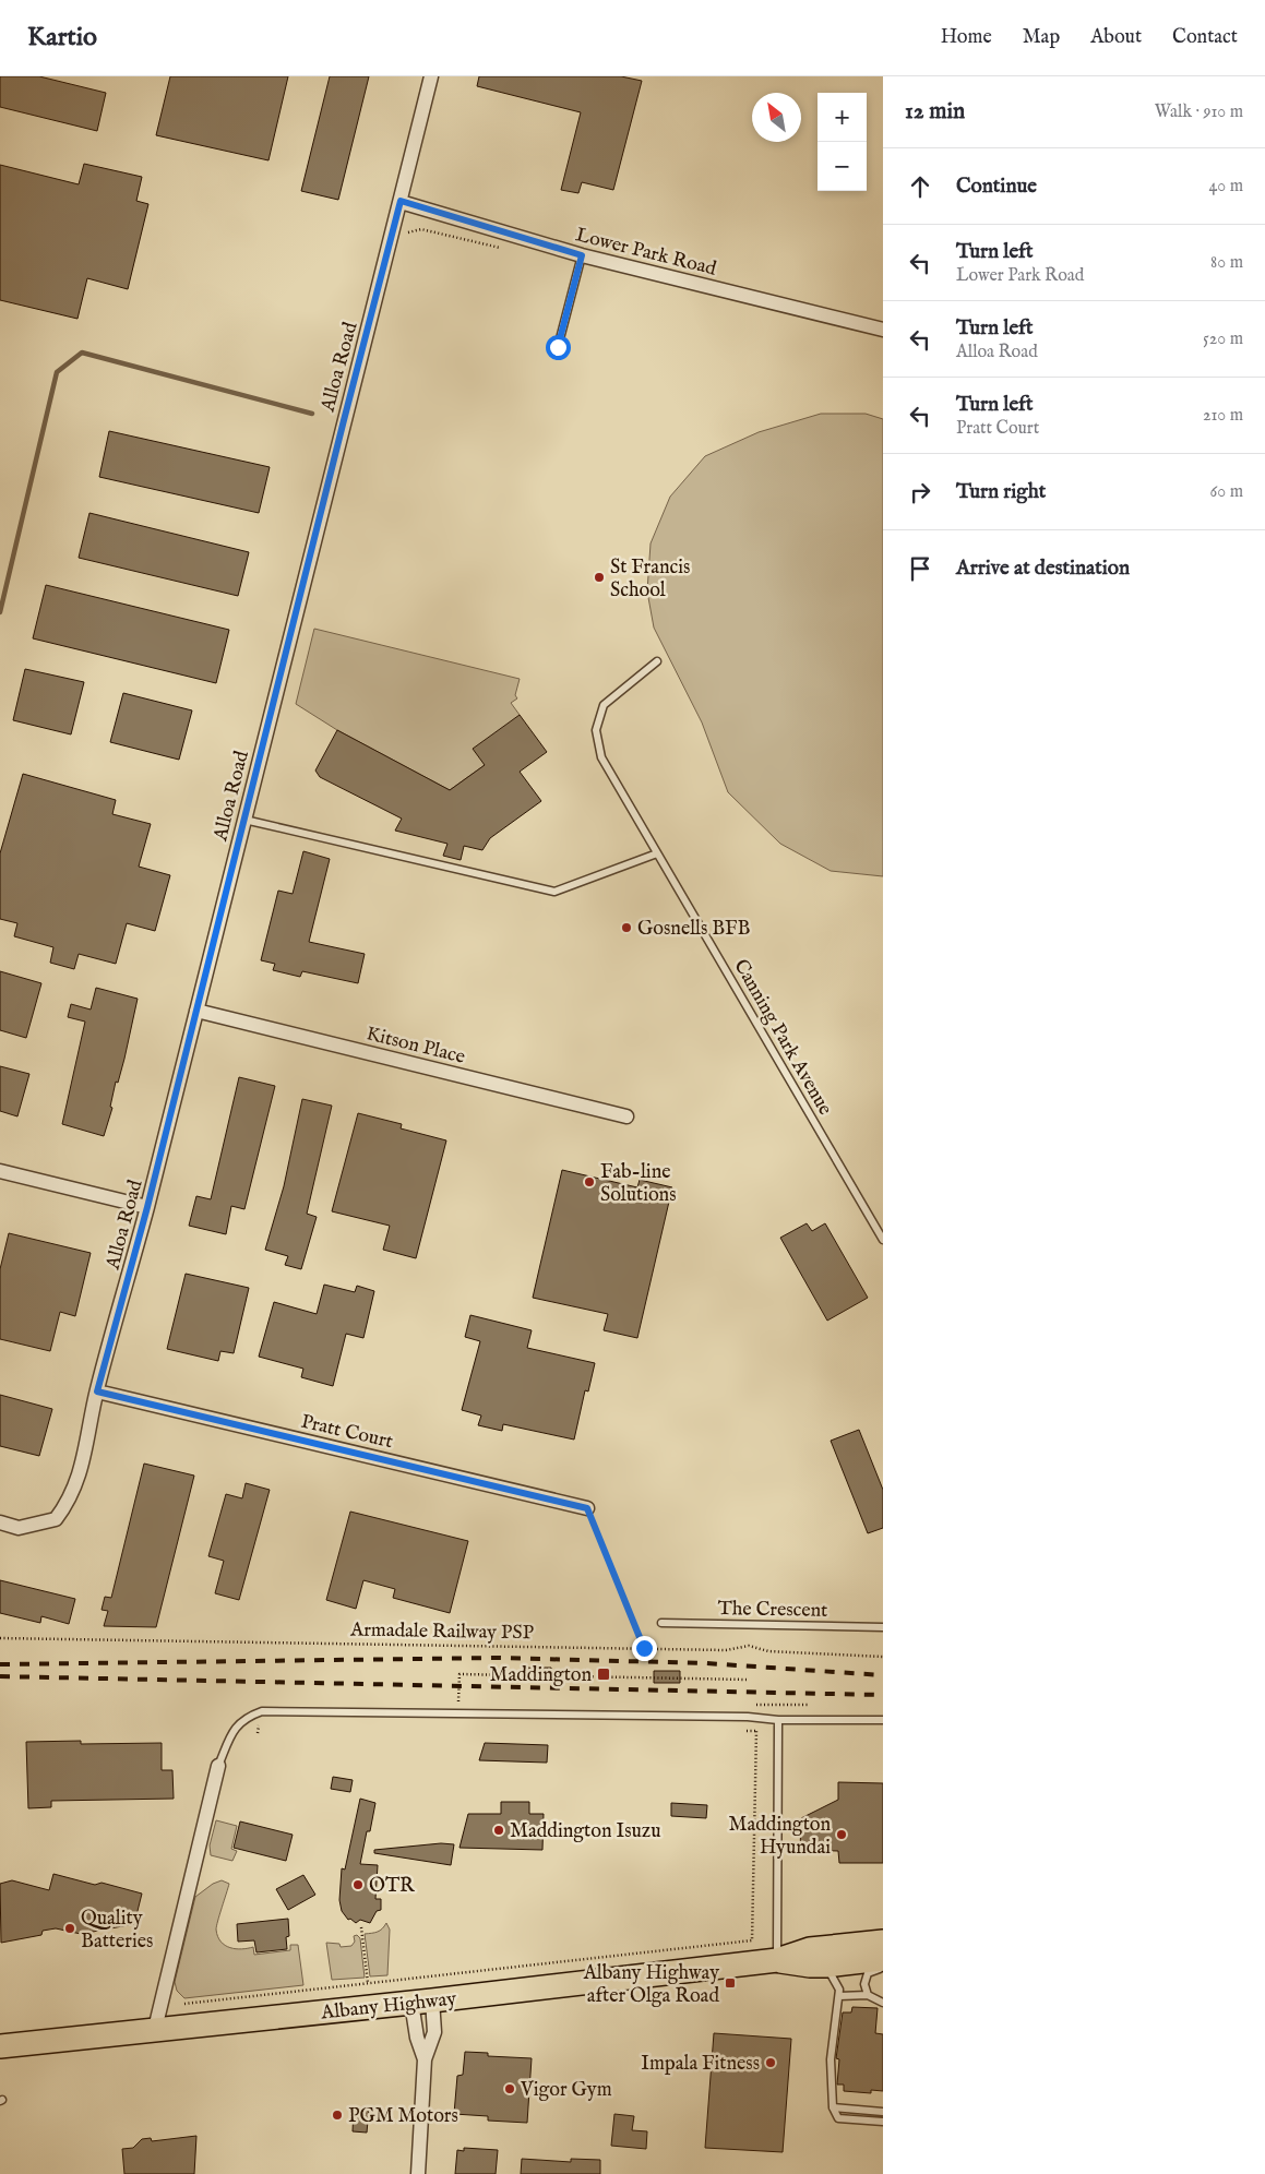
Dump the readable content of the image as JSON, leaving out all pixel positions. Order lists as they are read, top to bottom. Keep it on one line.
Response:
{"streets":{"highway":["Albany Highway"],"street":["Lower Park Road","Alloa Road","Kitson Place","Pratt Court"],"lane":["Canning Park Avenue","The Crescent"],"path":["Armadale Railway PSP"]},"crossings":[["Lower Park Road","Alloa Road"],["Alloa Road","Kitson Place"],["Alloa Road","Pratt Court"]],"places":{"other":["St Francis School","Gosnells BFB","Fab-line Solutions","Maddington Isuzu","Maddington Hyundai","OTR","Quality Batteries","Impala Fitness","Vigor Gym","PGM Motors"],"transit":["Maddington","Albany Highway after Olga Road"]},"north":"top left","page":{"header":"Kartio","nav":["Home","Map","About","Contact"],"heading":["12 min","Walk · 910 m"],"map_buttons":["+","−"],"list":[["Continue","40 m"],["Turn left","Lower Park Road","80 m"],["Turn left","Alloa Road","520 m"],["Turn left","Pratt Court","210 m"],["Turn right","60 m"],"Arrive at destination"]}}
